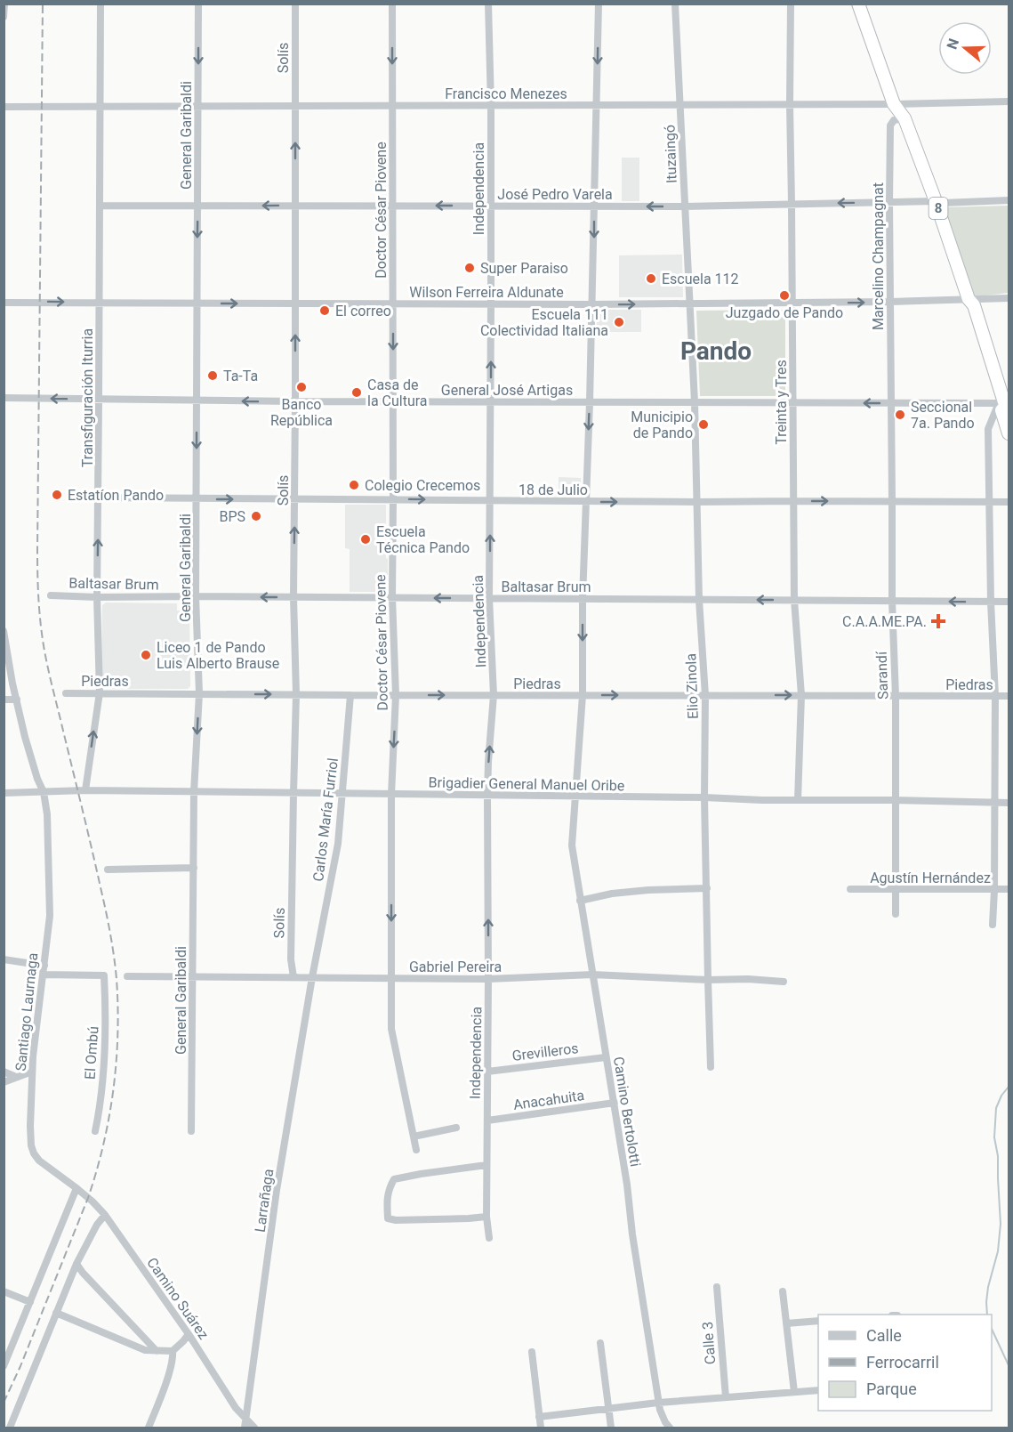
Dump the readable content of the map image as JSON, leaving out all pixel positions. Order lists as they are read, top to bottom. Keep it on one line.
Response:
{"streets":{"highway":["8"],"street":["Solís","Francisco Menezes","General Garibaldi","Ituzaingó","Independencia","José Pedro Varela","Doctor César Piovene","Marcelino Champagnat","Wilson Ferreira Aldunate","General José Artigas","Transfiguración Iturria","Treinta y Tres","18 de Julio","Baltasar Brum","Sarandí","Piedras","Elio Zinola","Brigadier General Manuel Oribe","Carlos María Furriol","Agustín Hernández","Gabriel Pereira","Santiago Laurnaga","Grevilleros","El Ombú","Anacahuita","Camino Bertolotti","Larrañaga","Camino Suárez","Calle 3"]},"crossings":[["Solís","Francisco Menezes"],["Solís","José Pedro Varela"],["Solís","Wilson Ferreira Aldunate"],["Solís","General José Artigas"],["Solís","18 de Julio"],["Solís","Baltasar Brum"],["Solís","Piedras"],["Solís","Brigadier General Manuel Oribe"],["Solís","Gabriel Pereira"],["Francisco Menezes","General Garibaldi"],["Francisco Menezes","Ituzaingó"],["Francisco Menezes","Independencia"],["Francisco Menezes","8"],["Francisco Menezes","Doctor César Piovene"],["Francisco Menezes","Transfiguración Iturria"],["Francisco Menezes","Treinta y Tres"],["Francisco Menezes","Camino Bertolotti"],["General Garibaldi","José Pedro Varela"],["General Garibaldi","Wilson Ferreira Aldunate"],["General Garibaldi","General José Artigas"],["General Garibaldi","18 de Julio"],["General Garibaldi","Baltasar Brum"],["General Garibaldi","Piedras"],["General Garibaldi","Brigadier General Manuel Oribe"],["General Garibaldi","Gabriel Pereira"],["Ituzaingó","José Pedro Varela"],["Ituzaingó","Wilson Ferreira Aldunate"],["Ituzaingó","Elio Zinola"],["Independencia","José Pedro Varela"],["Independencia","Wilson Ferreira Aldunate"],["Independencia","General José Artigas"],["Independencia","18 de Julio"],["Independencia","Baltasar Brum"],["Independencia","Piedras"],["Independencia","Brigadier General Manuel Oribe"],["Independencia","Gabriel Pereira"],["Independencia","Grevilleros"],["Independencia","Anacahuita"],["José Pedro Varela","8"],["José Pedro Varela","Doctor César Piovene"],["José Pedro Varela","Marcelino Champagnat"],["José Pedro Varela","Transfiguración Iturria"],["José Pedro Varela","Treinta y Tres"],["José Pedro Varela","Camino Bertolotti"],["8","Marcelino Champagnat"],["8","Wilson Ferreira Aldunate"],["8","General José Artigas"],["Doctor César Piovene","Wilson Ferreira Aldunate"],["Doctor César Piovene","General José Artigas"],["Doctor César Piovene","18 de Julio"],["Doctor César Piovene","Baltasar Brum"],["Doctor César Piovene","Piedras"],["Doctor César Piovene","Brigadier General Manuel Oribe"],["Doctor César Piovene","Gabriel Pereira"],["Marcelino Champagnat","Wilson Ferreira Aldunate"],["Marcelino Champagnat","General José Artigas"],["Marcelino Champagnat","Sarandí"],["Wilson Ferreira Aldunate","Transfiguración Iturria"],["Wilson Ferreira Aldunate","Treinta y Tres"],["Wilson Ferreira Aldunate","Elio Zinola"],["Wilson Ferreira Aldunate","Camino Bertolotti"],["General José Artigas","Transfiguración Iturria"],["General José Artigas","Treinta y Tres"],["General José Artigas","Sarandí"],["General José Artigas","Elio Zinola"],["General José Artigas","Camino Bertolotti"],["Transfiguración Iturria","18 de Julio"],["Transfiguración Iturria","Baltasar Brum"],["Transfiguración Iturria","Piedras"],["Transfiguración Iturria","Brigadier General Manuel Oribe"],["Treinta y Tres","18 de Julio"],["Treinta y Tres","Baltasar Brum"],["Treinta y Tres","Piedras"],["Treinta y Tres","Brigadier General Manuel Oribe"],["18 de Julio","Sarandí"],["18 de Julio","Elio Zinola"],["18 de Julio","Camino Bertolotti"],["Baltasar Brum","Sarandí"],["Baltasar Brum","Elio Zinola"],["Baltasar Brum","Camino Bertolotti"],["Sarandí","Piedras"],["Sarandí","Brigadier General Manuel Oribe"],["Sarandí","Agustín Hernández"],["Piedras","Elio Zinola"],["Piedras","Carlos María Furriol"],["Piedras","Camino Bertolotti"],["Elio Zinola","Brigadier General Manuel Oribe"],["Elio Zinola","Gabriel Pereira"],["Brigadier General Manuel Oribe","Carlos María Furriol"],["Brigadier General Manuel Oribe","Santiago Laurnaga"],["Brigadier General Manuel Oribe","Camino Bertolotti"],["Carlos María Furriol","Gabriel Pereira"],["Carlos María Furriol","Larrañaga"],["Gabriel Pereira","Camino Bertolotti"],["Gabriel Pereira","Larrañaga"],["Santiago Laurnaga","El Ombú"],["Santiago Laurnaga","Camino Suárez"],["Grevilleros","Camino Bertolotti"],["Anacahuita","Camino Bertolotti"],["Larrañaga","Camino Suárez"]],"one_way":["General Garibaldi","Independencia","José Pedro Varela","Doctor César Piovene","Wilson Ferreira Aldunate","18 de Julio","Baltasar Brum","Piedras"],"districts":["Pando"],"places":{"other":["Super Paraiso","Escuela 112","Juzgado de Pando","El correo","Escuela 111 Colectividad Italiana","Ta-Ta","Banco República","Casa de la Cultura","Seccional 7a. Pando","Municipio de Pando","Colegio Crecemos","Estatíon Pando","BPS","Escuela Técnica Pando","Liceo 1 de Pando Luis Alberto Brause"],"health":["C.A.A.ME.PA."]},"legend":["Calle","Ferrocarril","Parque"],"north":"left"}
